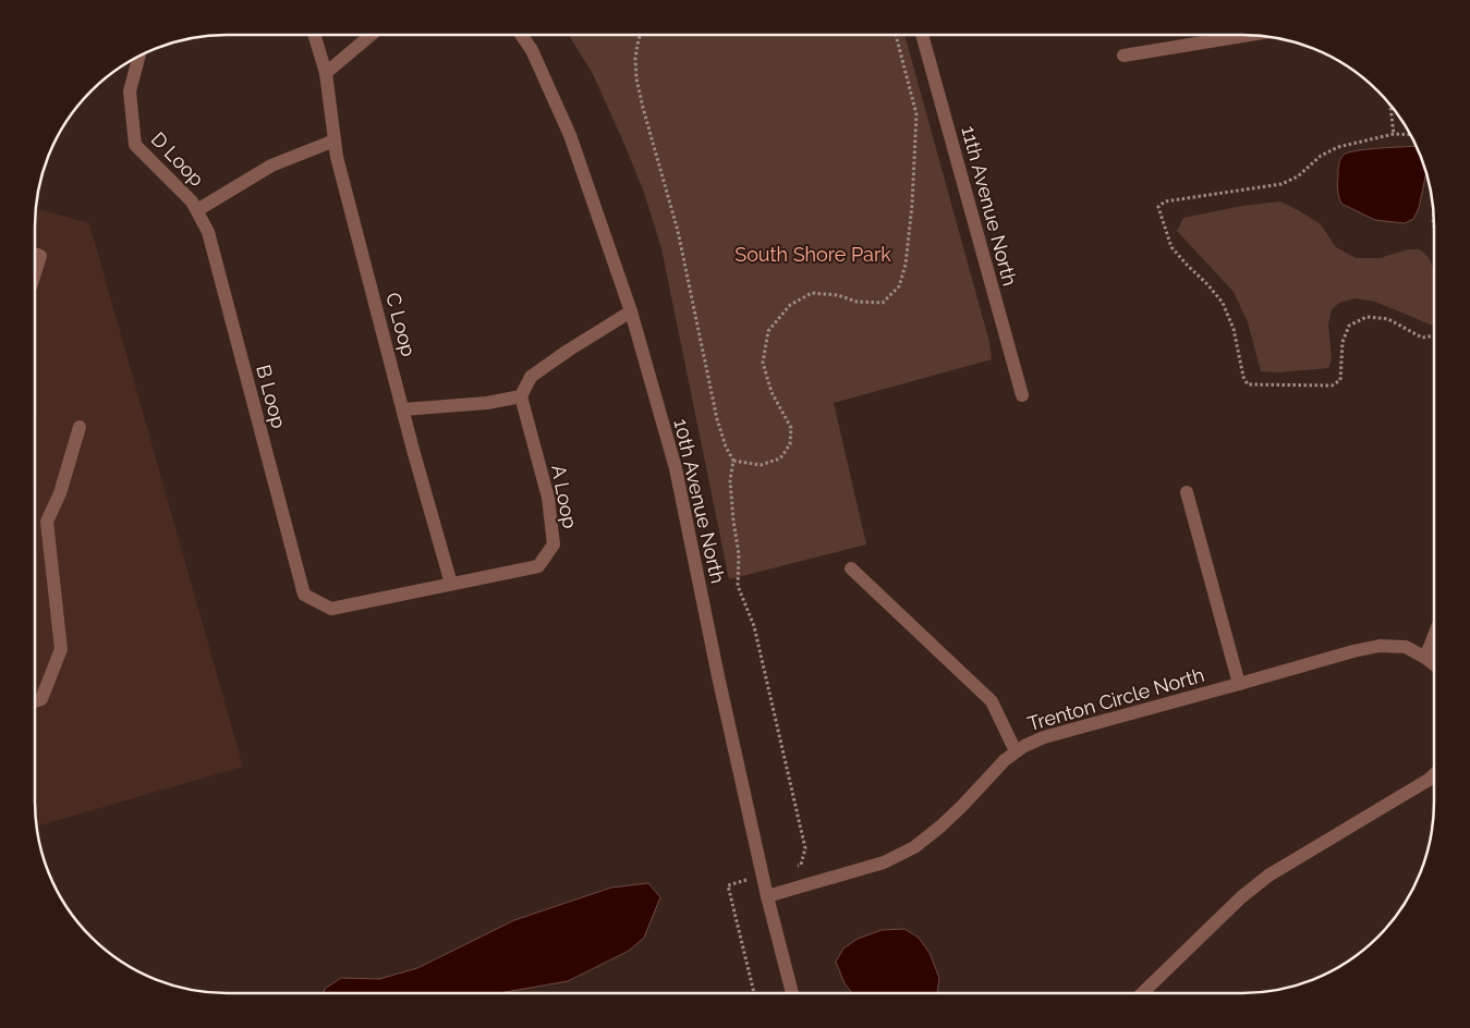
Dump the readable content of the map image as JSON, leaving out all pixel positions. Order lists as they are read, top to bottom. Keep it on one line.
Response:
{"streets":{"street":["D Loop","11th Avenue North","C Loop","B Loop","A Loop","10th Avenue North","Trenton Circle North"]},"crossings":[["D Loop","C Loop"],["D Loop","B Loop"],["C Loop","A Loop"],["B Loop","A Loop"],["10th Avenue North","Trenton Circle North"]],"parks":["South Shore Park"]}
